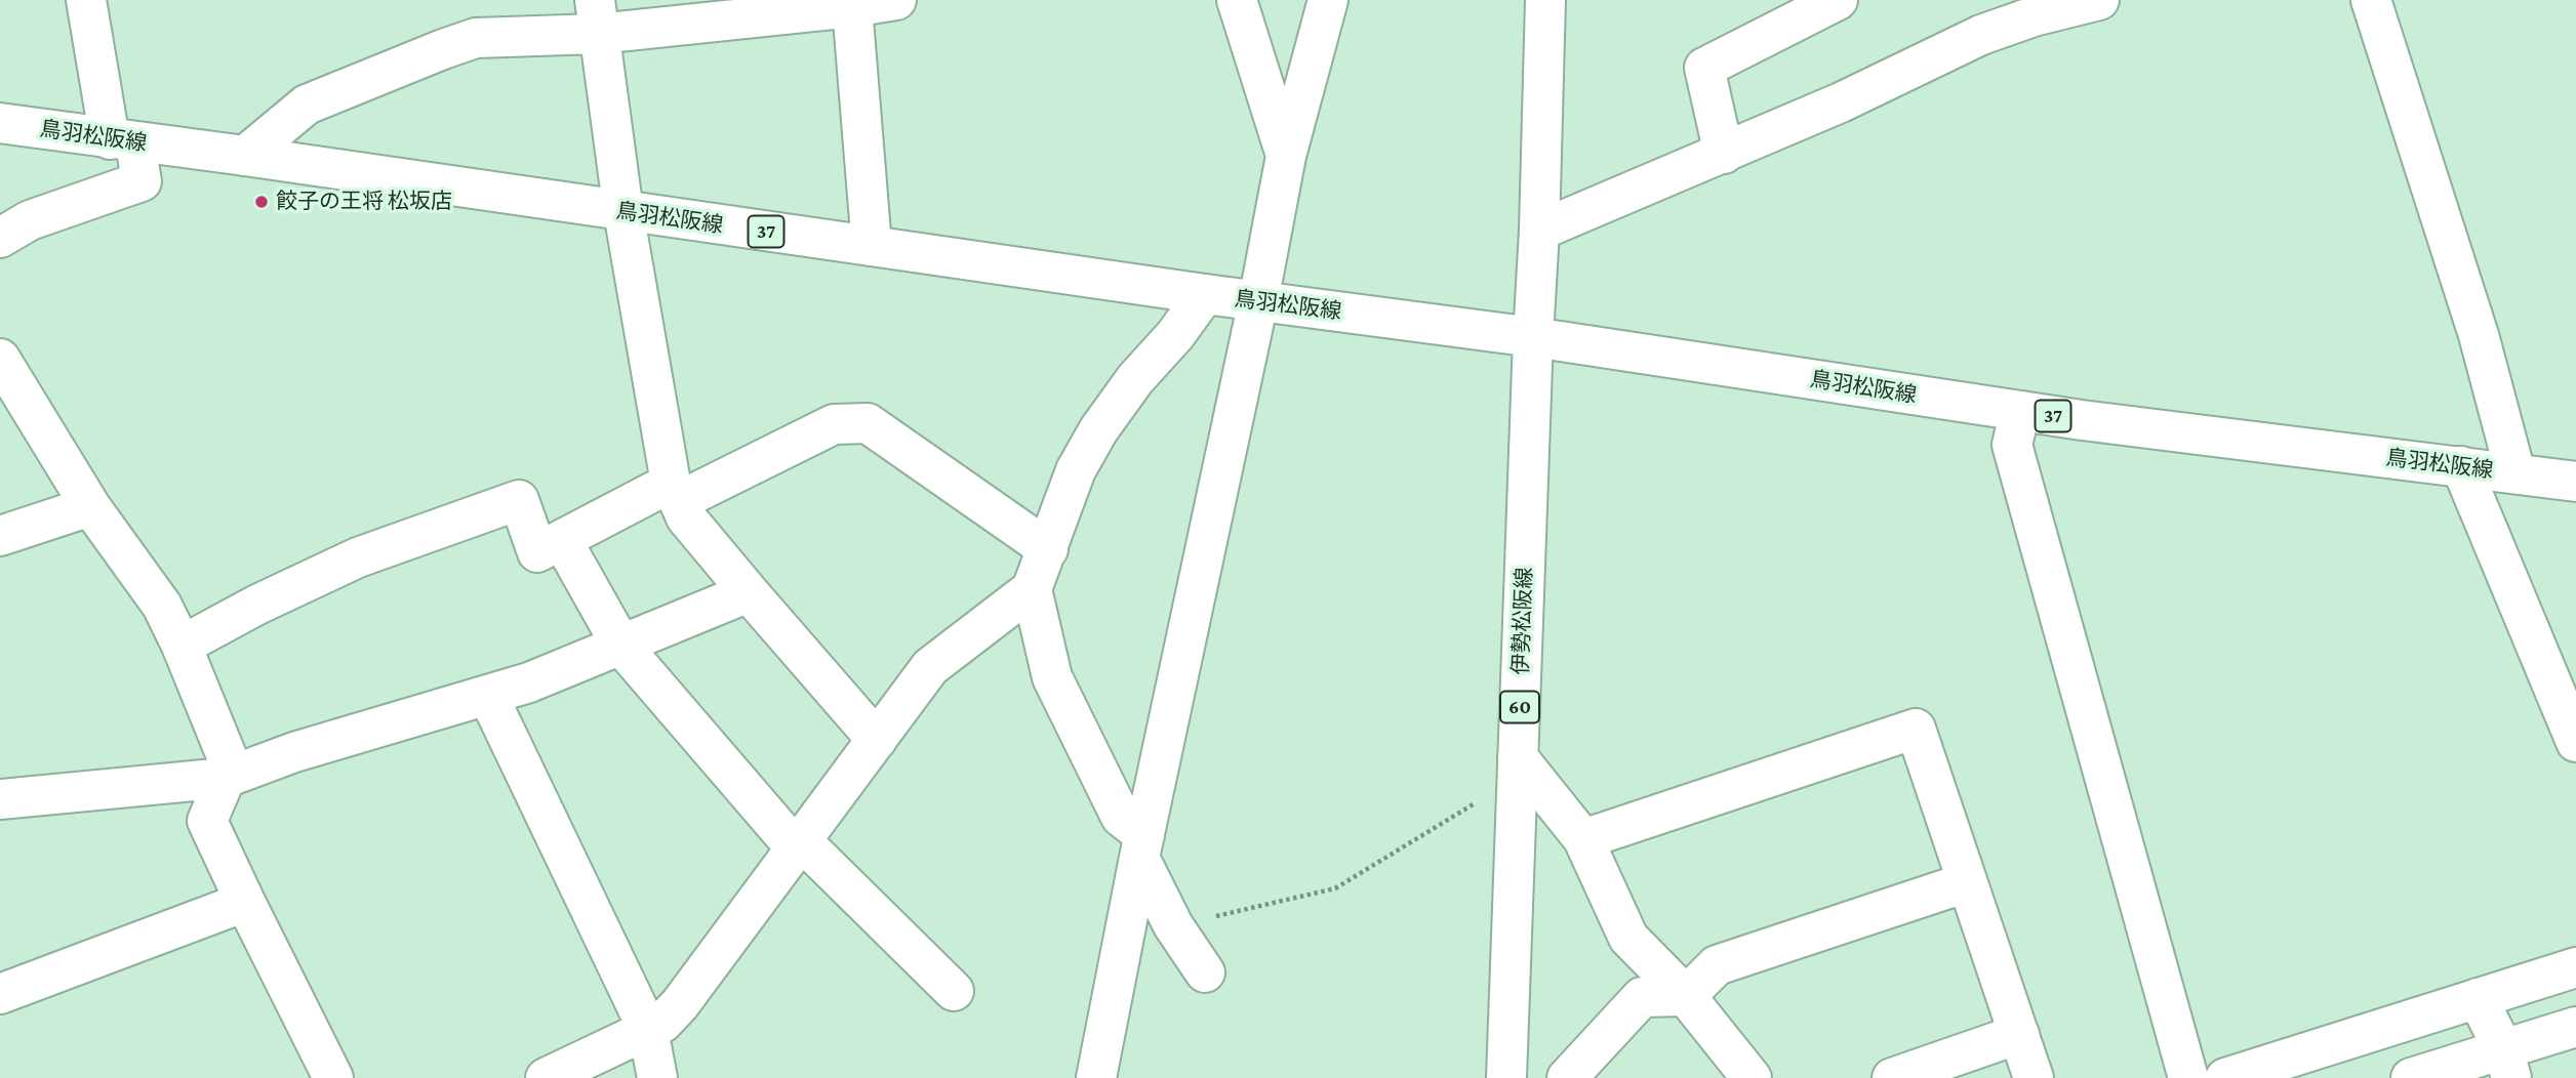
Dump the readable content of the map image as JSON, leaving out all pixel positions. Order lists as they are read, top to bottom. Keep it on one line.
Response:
{"streets":{"street":["鳥羽松阪線","37","伊勢松阪線","60"]},"crossings":[["鳥羽松阪線","伊勢松阪線"]],"places":["餃子の王将 松坂店"]}
